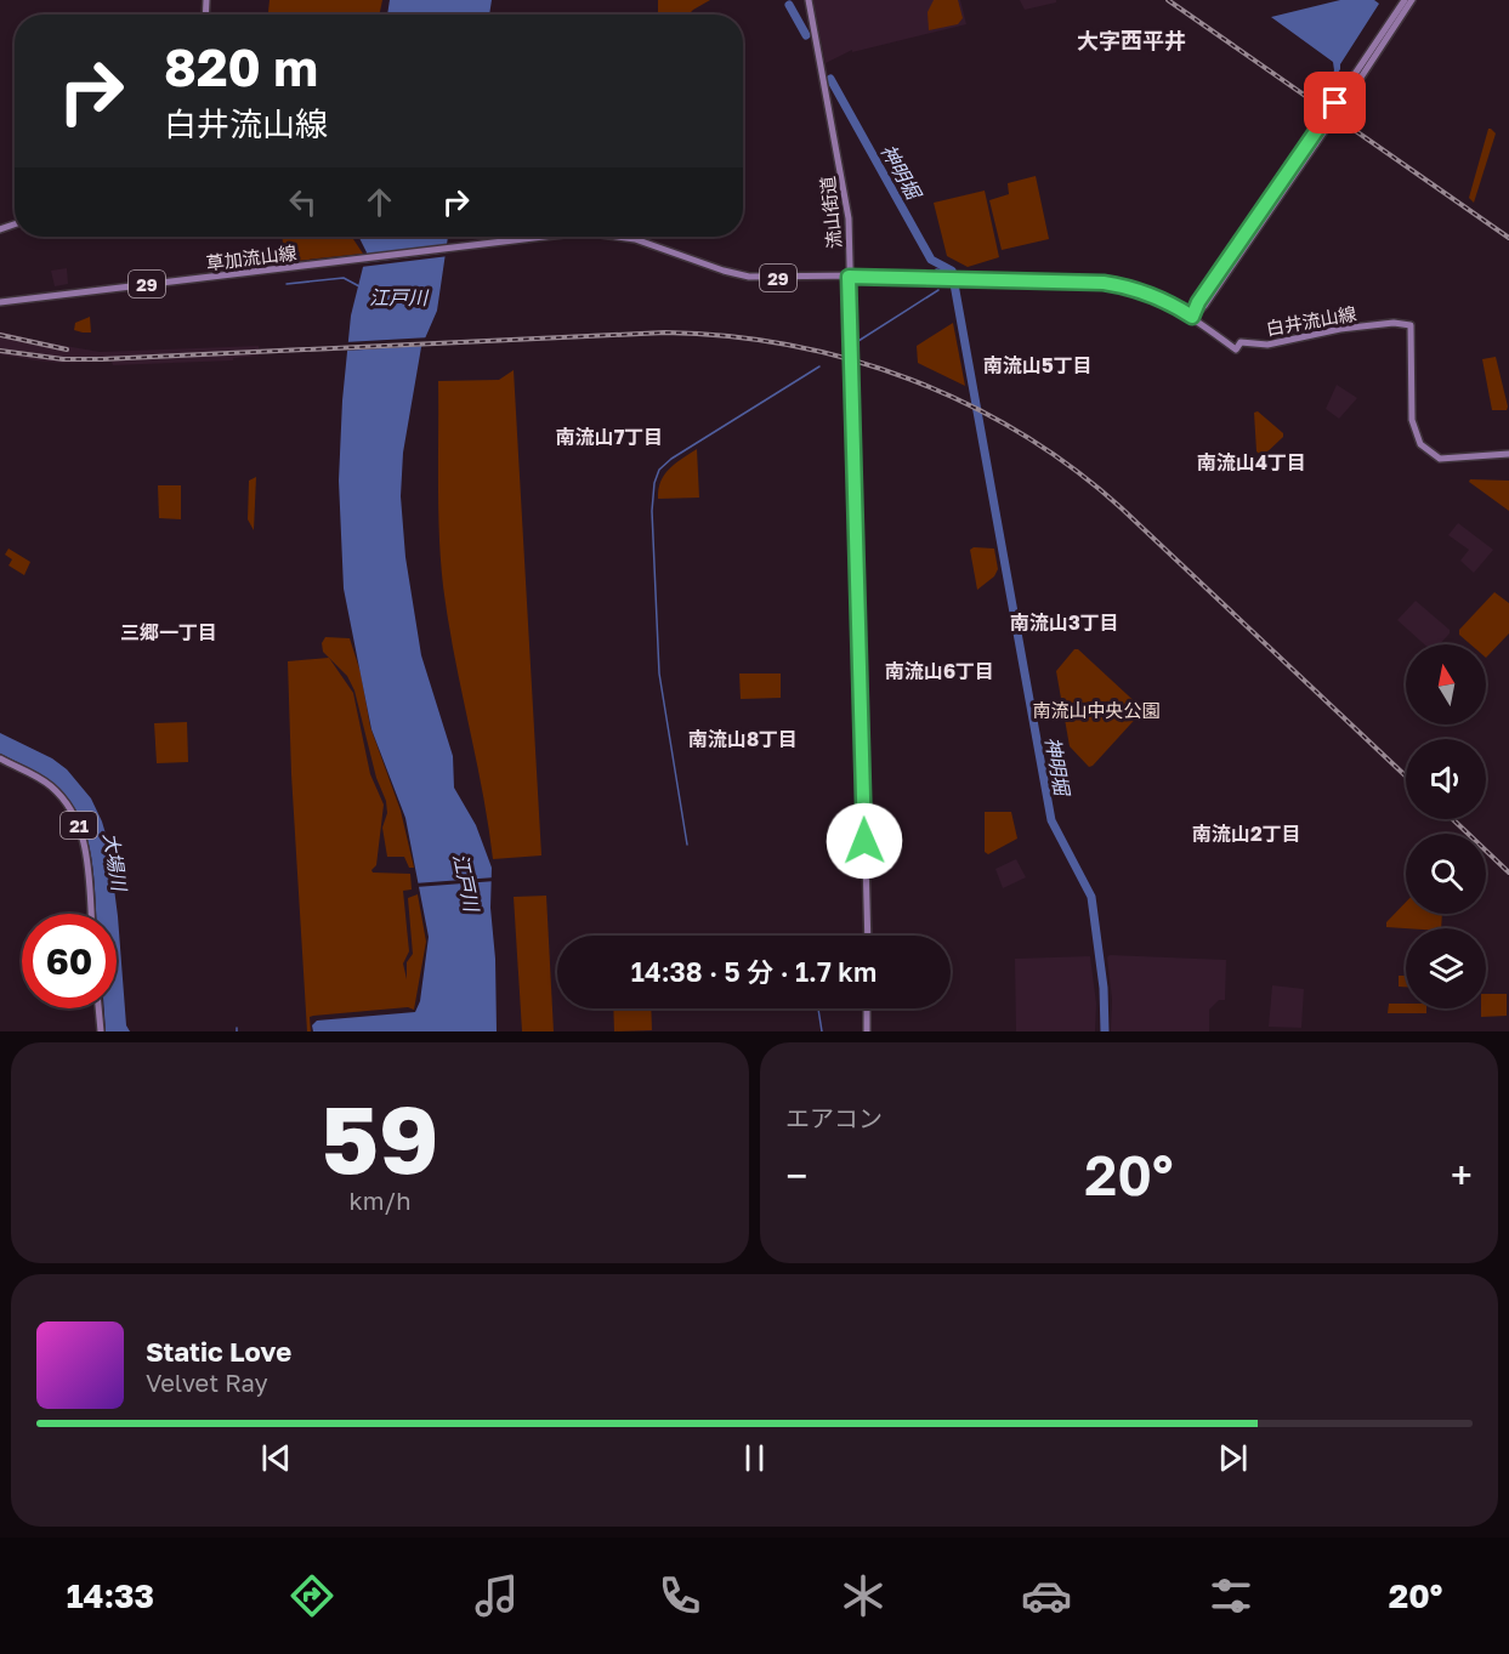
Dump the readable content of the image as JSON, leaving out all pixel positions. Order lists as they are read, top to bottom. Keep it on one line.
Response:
{"streets":{"main road":["流山街道","草加流山線","29","白井流山線","21"]},"crossings":[["流山街道","草加流山線"],["流山街道","白井流山線"],["草加流山線","白井流山線"]],"districts":["大字西平井","南流山5丁目","南流山7丁目","南流山4丁目","南流山3丁目","三郷一丁目","南流山6丁目","南流山8丁目","南流山2丁目"],"water":["神明堀","江戸川","大場川"],"parks":["南流山中央公園"],"north":"top","page":{"turn":["820 m","白井流山線"],"limit":"60","trip":"14:38 · 5 分 · 1.7 km","tile":[["59","km/h"],"エアコン"],"heat":["−","20°","+"],"song":["Static Love","Velvet Ray"],"tabs":["14:33","20°"]}}
